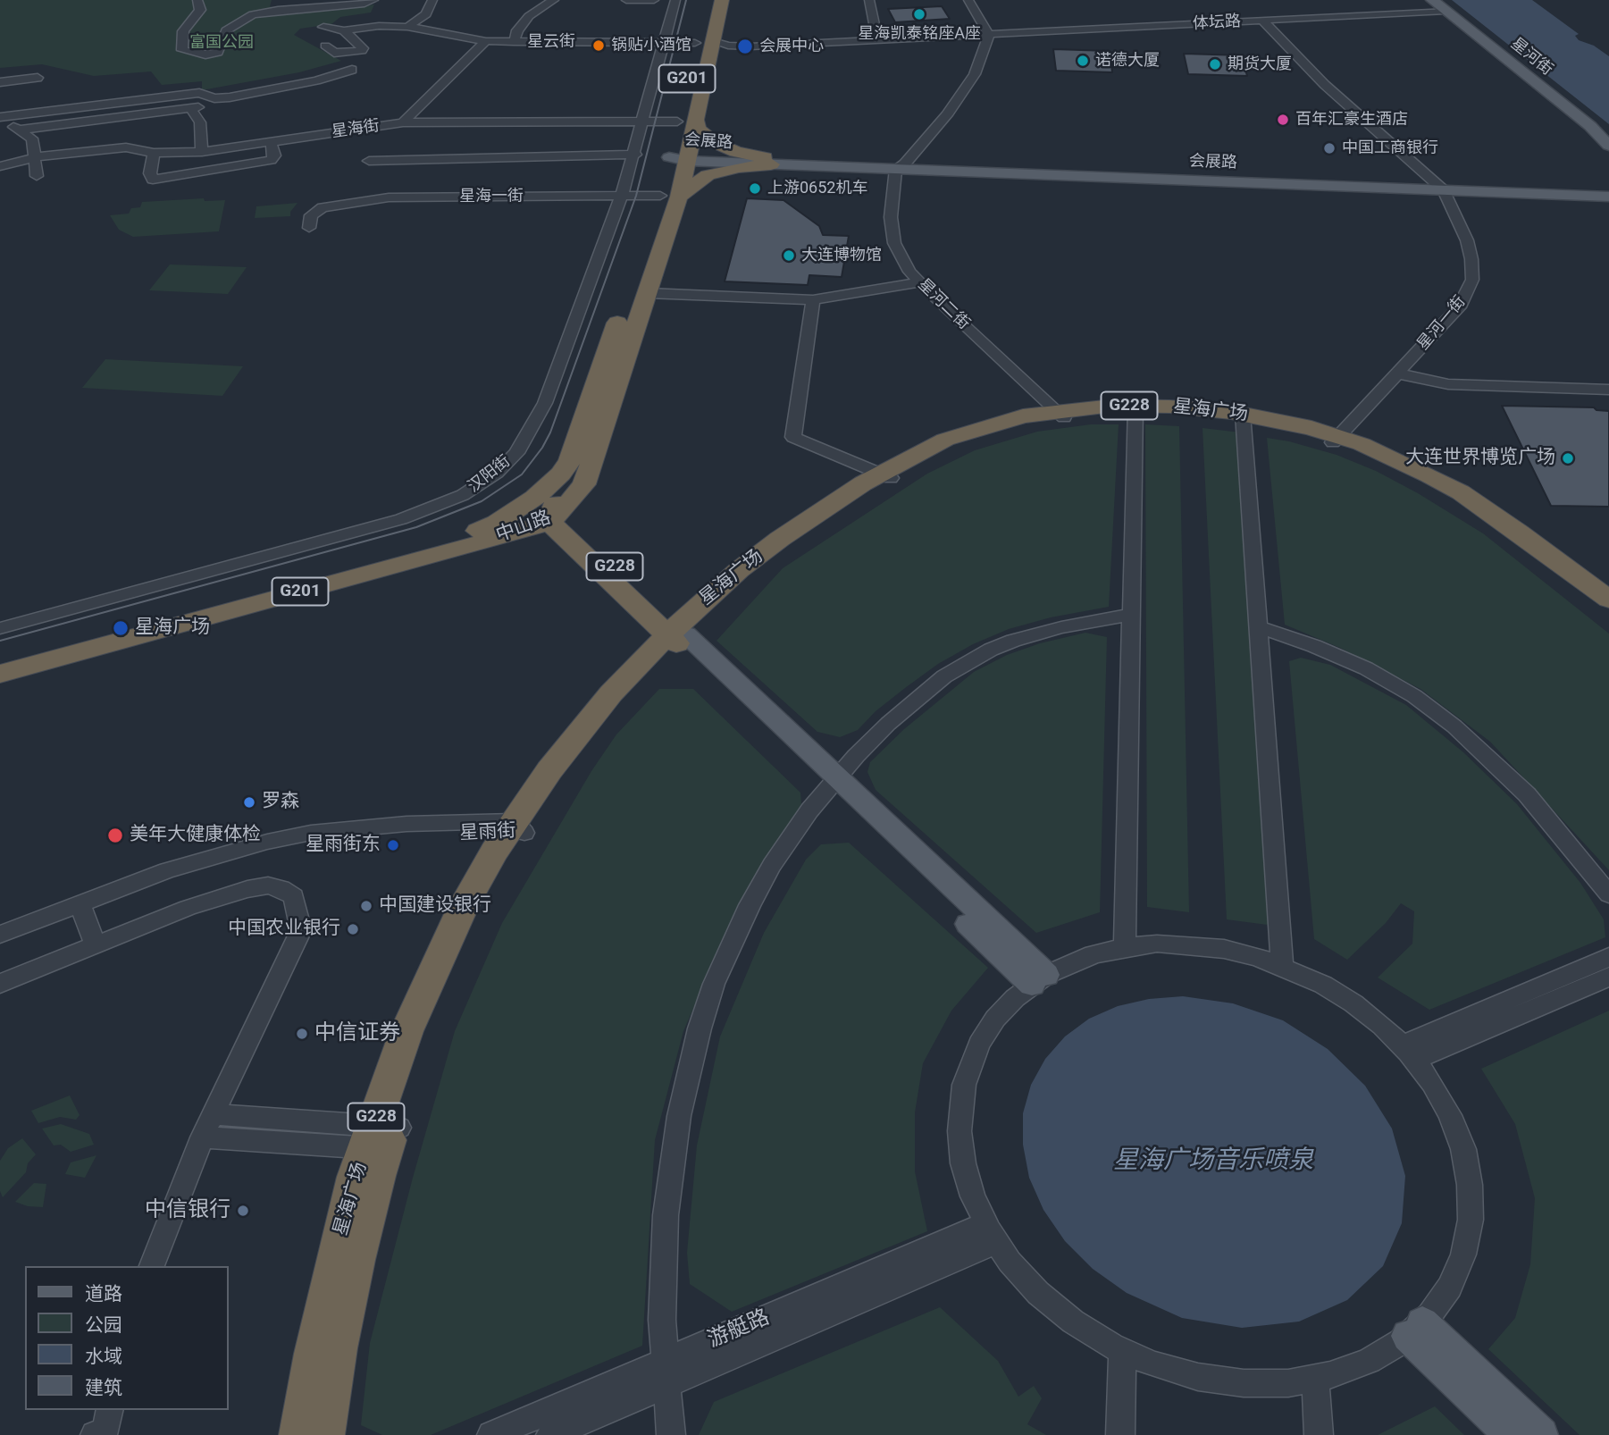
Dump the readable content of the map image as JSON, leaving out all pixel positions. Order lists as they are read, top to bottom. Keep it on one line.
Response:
{"streets":{"highway":["G201","G228","星海广场","中山路"],"main road":["星河街","会展路"],"street":["体坛路","星云街","星海街","星海一街","星河二街","星河一街","汉阳街","星雨街","游艇路"]},"crossings":[["体坛路","星河街"],["体坛路","星河一街"],["体坛路","中山路"],["星云街","G201"],["星云街","汉阳街"],["星海街","汉阳街"],["星海街","中山路"],["会展路","星河二街"],["会展路","星河一街"],["会展路","中山路"],["星海一街","汉阳街"],["星海一街","中山路"],["星河二街","星海广场"],["星河一街","星海广场"],["G228","星海广场"],["G228","中山路"],["星海广场","星雨街"]],"water":["星海广场音乐喷泉"],"parks":["富国公园"],"places":["星海凯泰铭座A座","锅贴小酒馆","会展中心","诺德大厦","期货大厦","百年汇豪生酒店","中国工商银行","上游0652机车","大连博物馆","大连世界博览广场","星海广场","罗森","美年大健康体检","星雨街东","中国建设银行","中国农业银行","中信证券","中信银行"],"legend":["道路","公园","水域","建筑"]}
